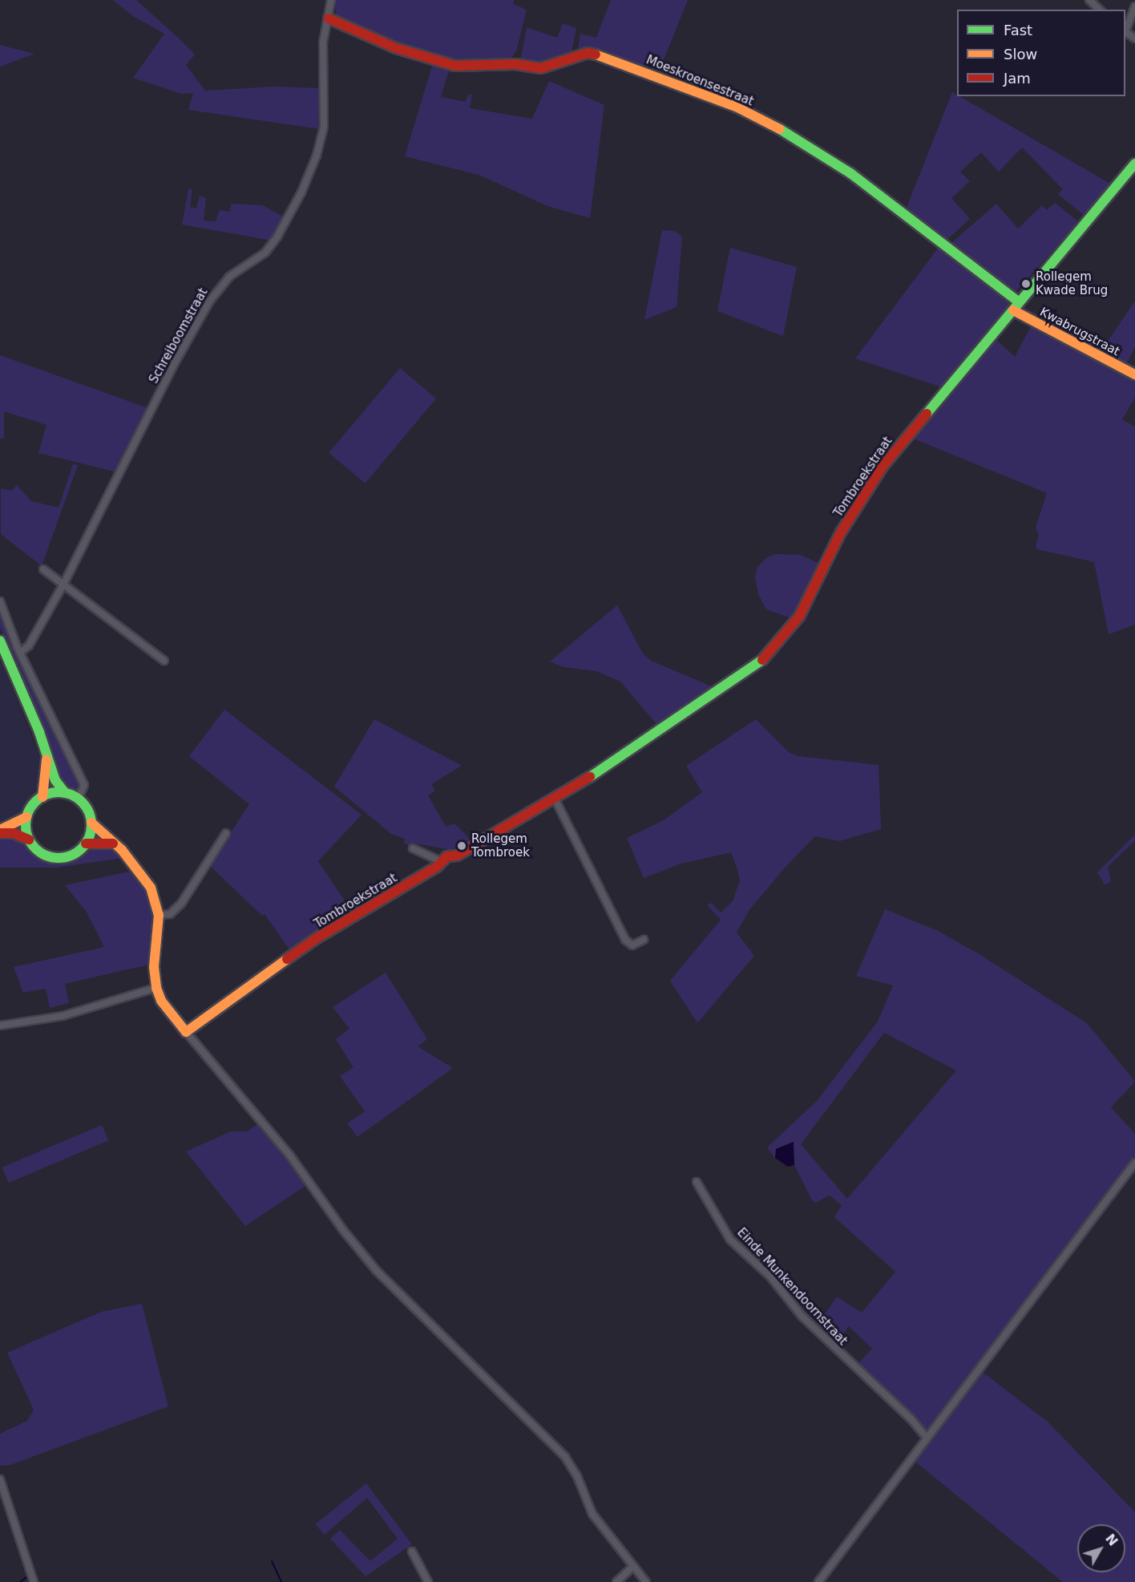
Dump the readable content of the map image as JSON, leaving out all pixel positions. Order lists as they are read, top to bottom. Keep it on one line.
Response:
{"streets":{"street":["Moeskroensestraat","Kwabrugstraat","Schreiboomstraat","Tombroekstraat","Einde Munkendoornstraat"]},"crossings":[["Moeskroensestraat","Kwabrugstraat"],["Moeskroensestraat","Schreiboomstraat"],["Moeskroensestraat","Tombroekstraat"],["Kwabrugstraat","Tombroekstraat"]],"places":["Rollegem Kwade Brug","Rollegem Tombroek"],"legend":["Fast","Slow","Jam"],"north":"top right"}
